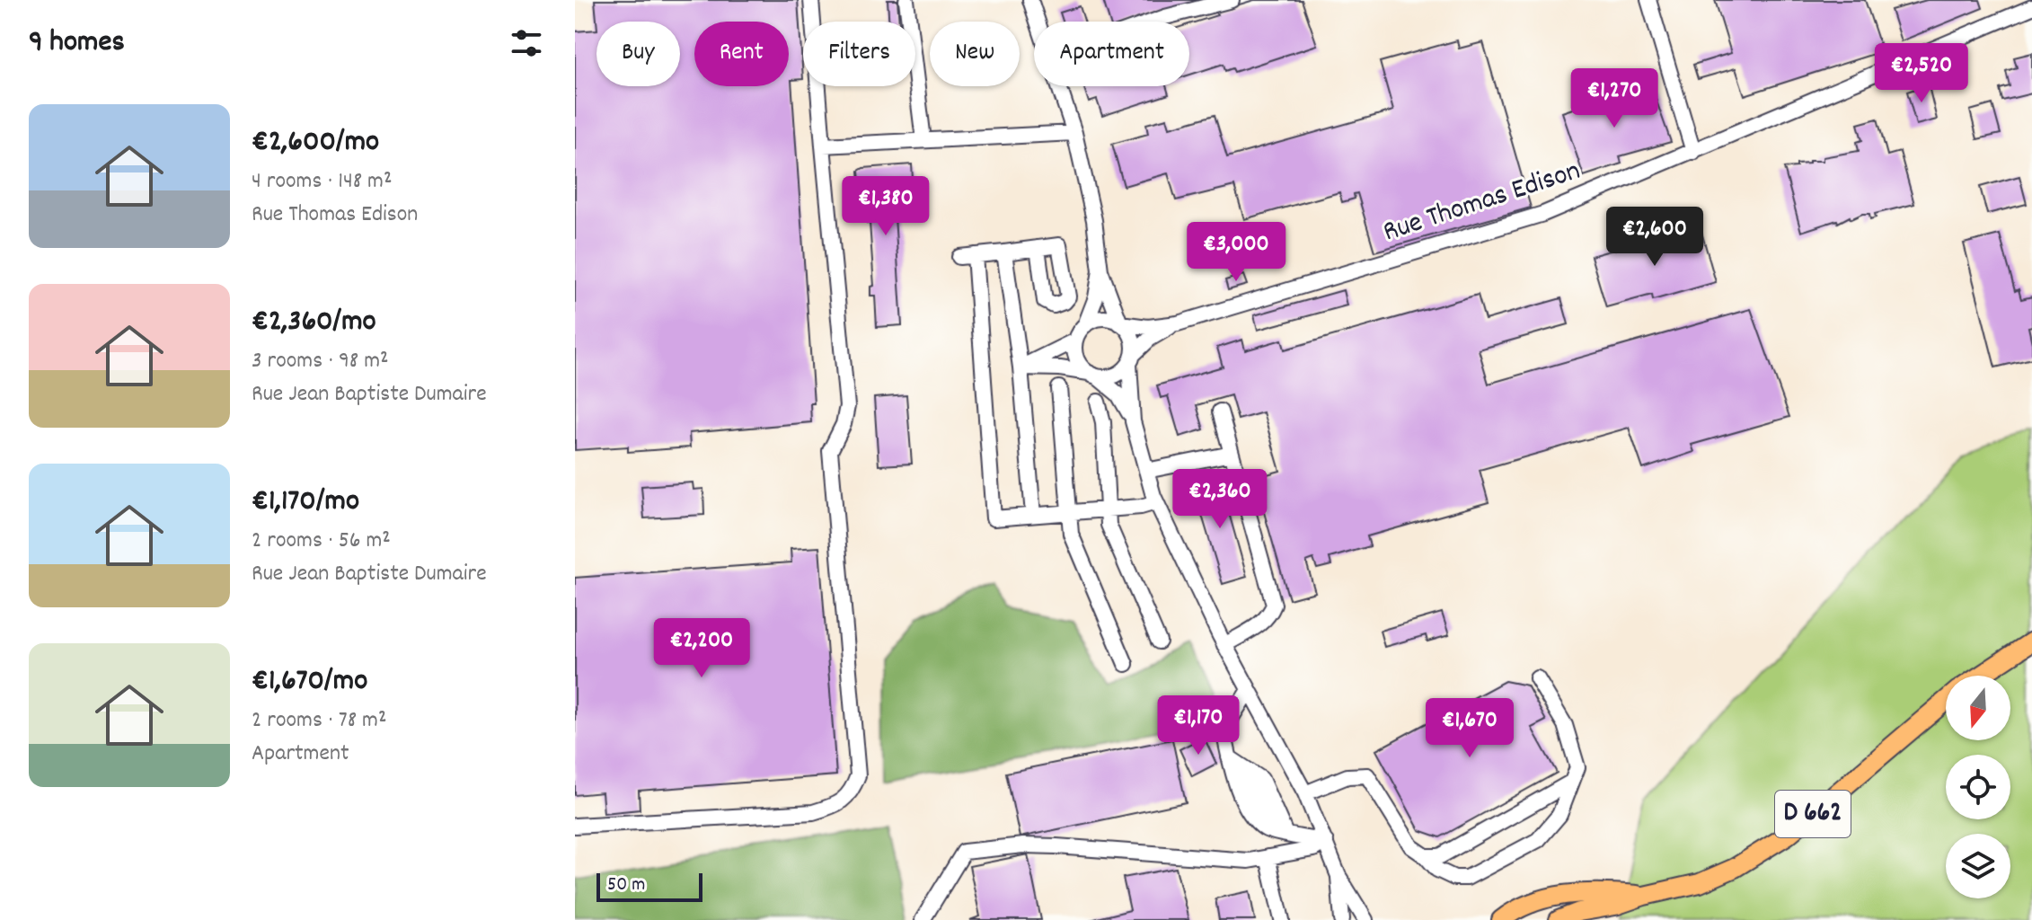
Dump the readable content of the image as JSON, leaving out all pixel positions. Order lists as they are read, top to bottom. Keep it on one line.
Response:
{"streets":{"main road":["D 662"],"street":["Rue Thomas Edison"]},"scale_bar":"50 m","north":"bottom","page":{"heading":"9 homes","chip":["Buy","Rent","Filters","New","Apartment"],"price":["€2,520","€1,270","€1,380","€2,600","€3,000","€2,360","€2,200","€1,170","€1,670"],"list":[{"name":"€2,600/mo","note":"4 rooms · 148 m² · Rue Thomas Edison"},{"name":"€2,360/mo","note":"3 rooms · 98 m² · Rue Jean Baptiste Dumaire"},{"name":"€1,170/mo","note":"2 rooms · 56 m² · Rue Jean Baptiste Dumaire"},{"name":"€1,670/mo","note":"2 rooms · 78 m² · Apartment"}],"scale":"50 m"}}
